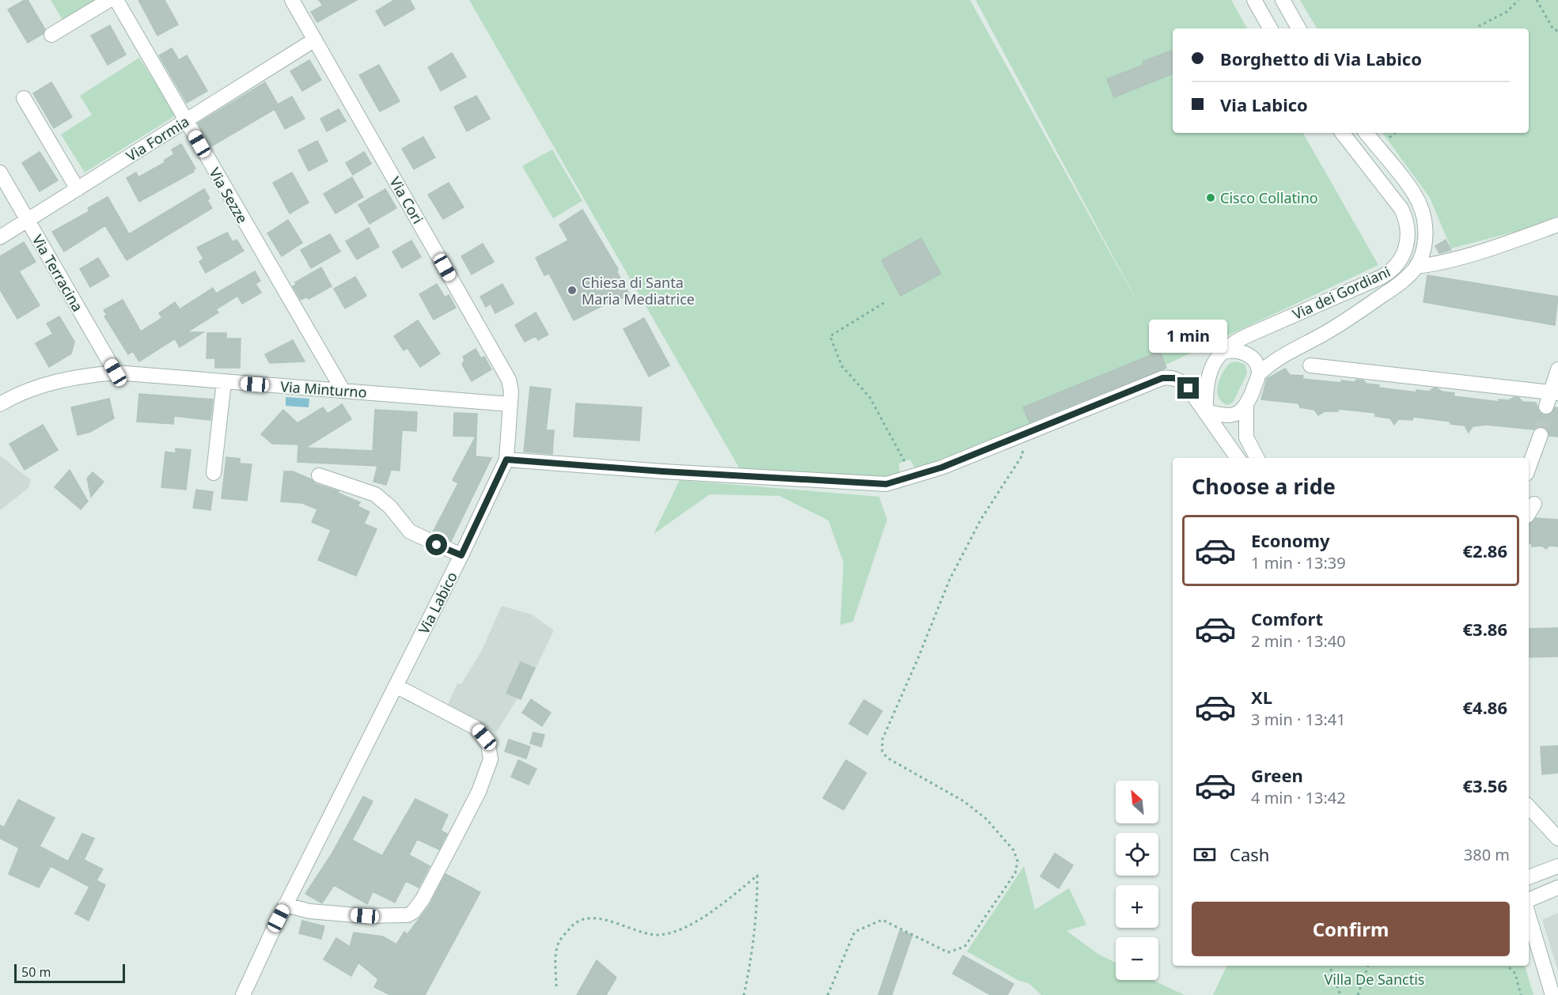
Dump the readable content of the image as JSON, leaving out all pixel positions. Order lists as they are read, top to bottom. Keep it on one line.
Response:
{"streets":{"street":["Via Formia","Via Sezze","Via Cori","Via Terracina","Via dei Gordiani","Via Minturno","Via Labico"]},"crossings":[["Via Formia","Via Sezze"],["Via Formia","Via Cori"],["Via Formia","Via Terracina"],["Via Sezze","Via Minturno"],["Via Cori","Via Minturno"],["Via Cori","Via Labico"],["Via Terracina","Via Minturno"]],"parks":["Villa De Sanctis"],"places":["Cisco Collatino","Chiesa di Santa Maria Mediatrice"],"scale_bar":"50 m","north":"top left","page":{"banner":["Borghetto di Via Labico","Via Labico"],"bubble":"1 min","heading":"Choose a ride","list":[{"name":"Economy","note":"1 min · 13:39","value":"€2.86"},{"name":"Comfort","note":"2 min · 13:40","value":"€3.86"},{"name":"XL","note":"3 min · 13:41","value":"€4.86"},{"name":"Green","note":"4 min · 13:42","value":"€3.56"}],"map_buttons":["+","−"],"pay":["Cash","380 m"],"buttons":"Confirm","scale":"50 m"}}
